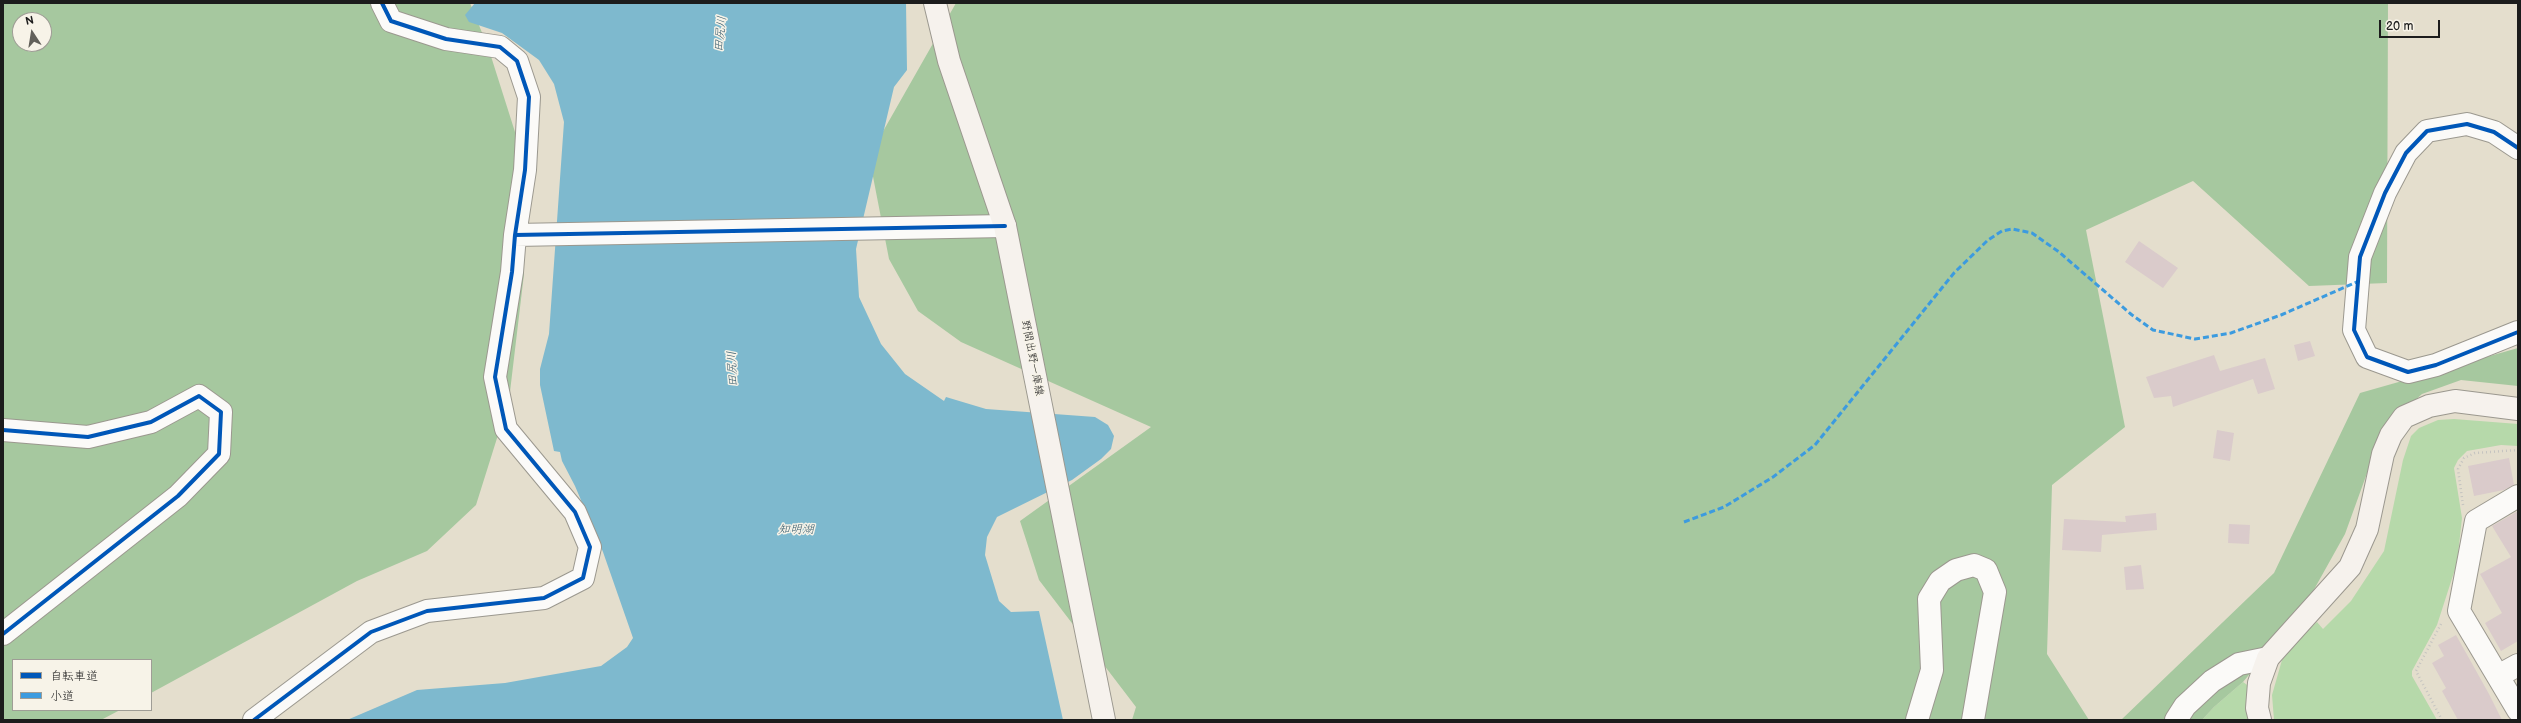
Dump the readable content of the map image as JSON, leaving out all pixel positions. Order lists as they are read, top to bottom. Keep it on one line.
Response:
{"streets":{"main road":["野間出野一庫線"]},"water":["田尻川","知明湖"],"legend":["自転車道","小道"],"scale_bar":"20 m","north":"top"}
